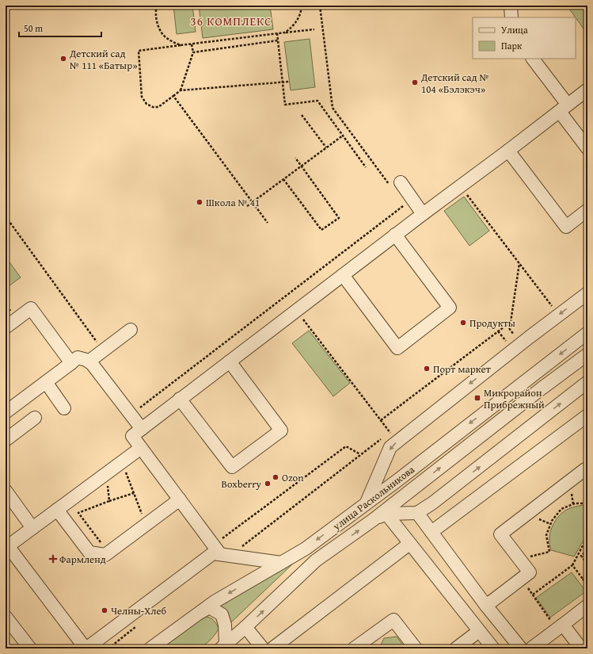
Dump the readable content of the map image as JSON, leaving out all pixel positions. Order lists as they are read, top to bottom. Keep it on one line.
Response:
{"streets":{"street":["улица Раскольникова"]},"districts":["36 КОМПЛЕКС"],"places":{"other":["Детский сад № 111 «Батыр»","Детский сад № 104 «Бэлэкэч»","Школа № 41","Продукты","Порт маркет","Ozon","Boxberry","Челны-Хлеб"],"transit":["Микрорайон Прибрежный"],"health":["Фармленд"]},"legend":["Улица","Парк"],"scale_bar":"50 m"}
